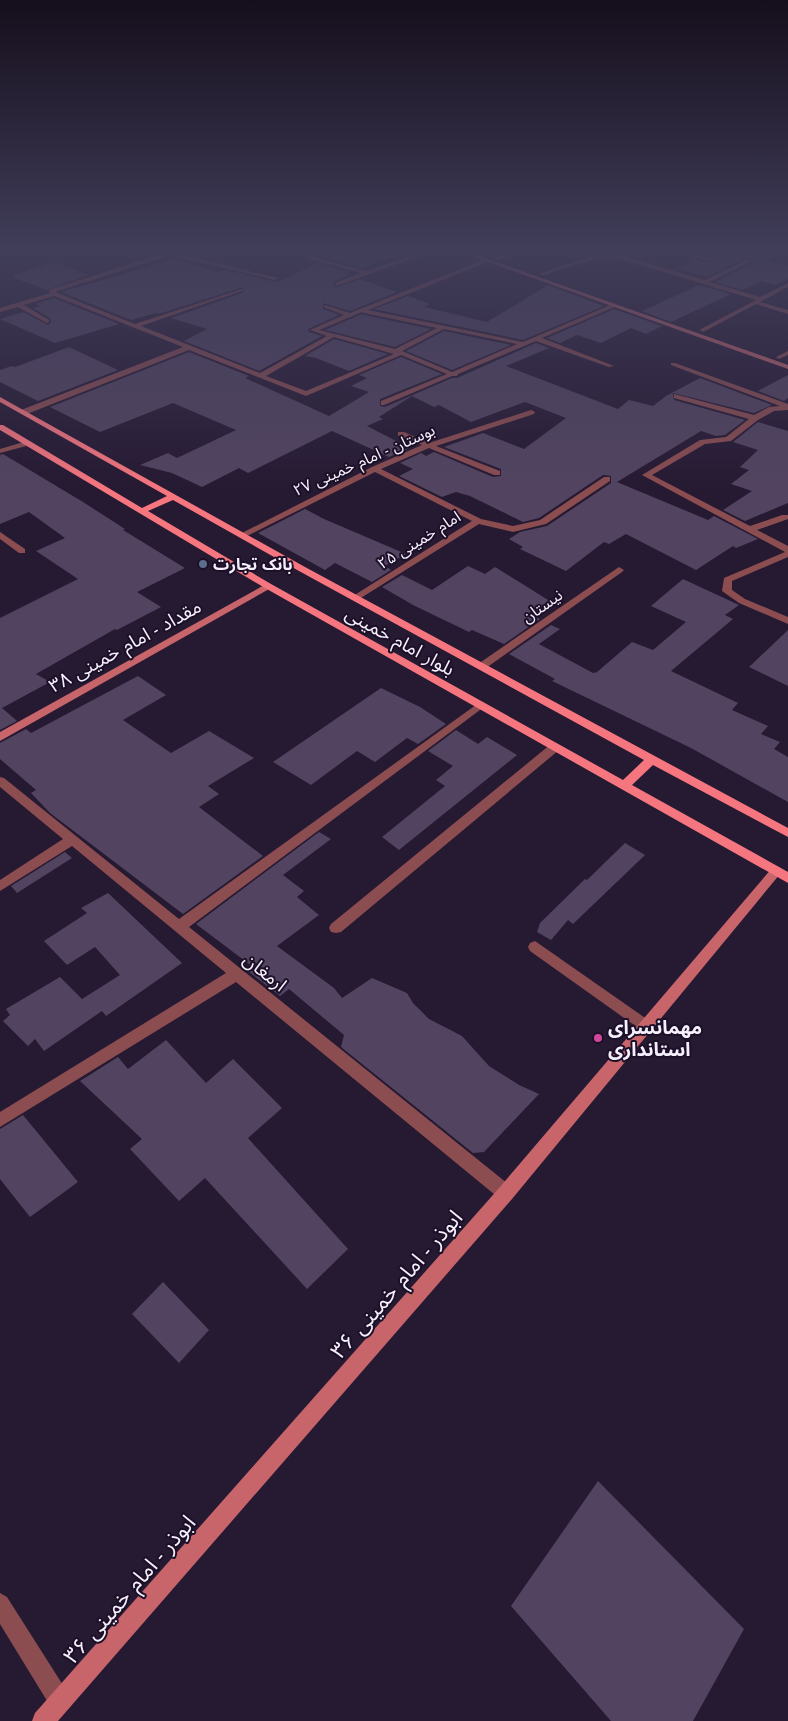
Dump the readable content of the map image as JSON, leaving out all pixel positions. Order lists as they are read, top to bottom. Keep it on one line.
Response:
{"streets":{"main road":["بلوار امام خمینی","مقداد - امام خمینی ۳۸","ابوذر - امام خمینی ۳۶"],"street":["بوستان - امام خمینی ۲۷","امام خمینی ۲۵","نیستان","ارمغان"]},"crossings":[["بوستان - امام خمینی ۲۷","بلوار امام خمینی"],["امام خمینی ۲۵","بلوار امام خمینی"],["نیستان","بلوار امام خمینی"],["بلوار امام خمینی","مقداد - امام خمینی ۳۸"],["بلوار امام خمینی","ابوذر - امام خمینی ۳۶"],["ارمغان","ابوذر - امام خمینی ۳۶"]],"places":["بانک تجارت","مهمانسرای استانداری"]}
